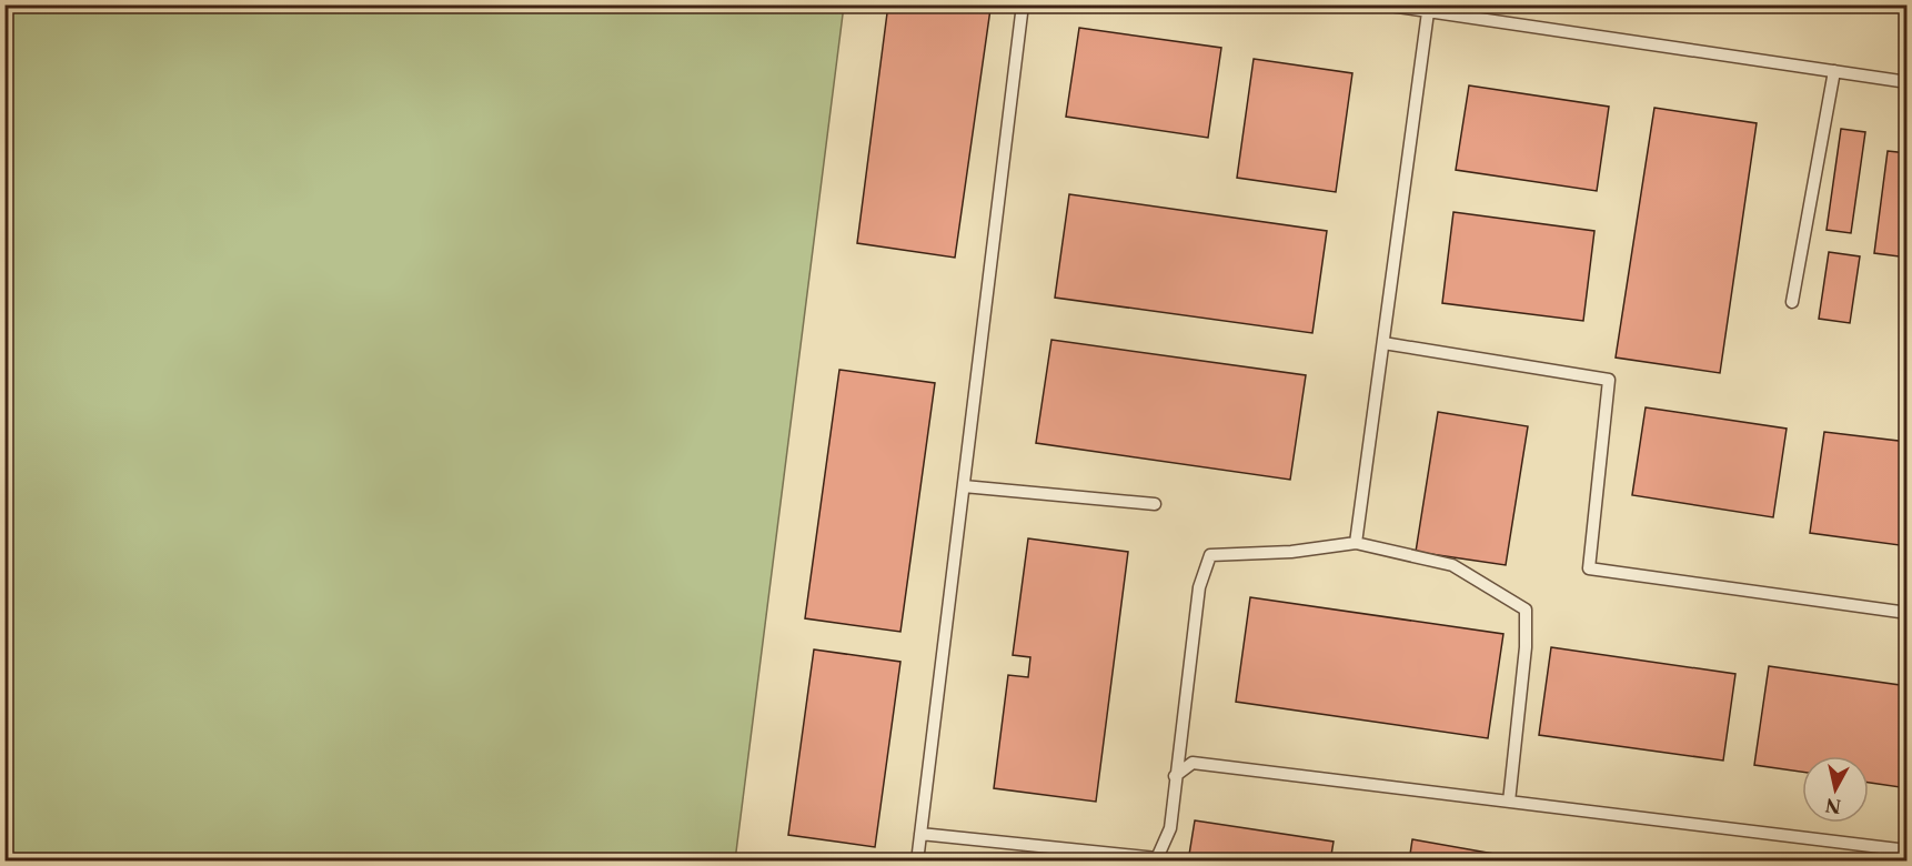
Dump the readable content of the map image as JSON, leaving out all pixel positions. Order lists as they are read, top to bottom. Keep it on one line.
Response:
{"north":"bottom"}
